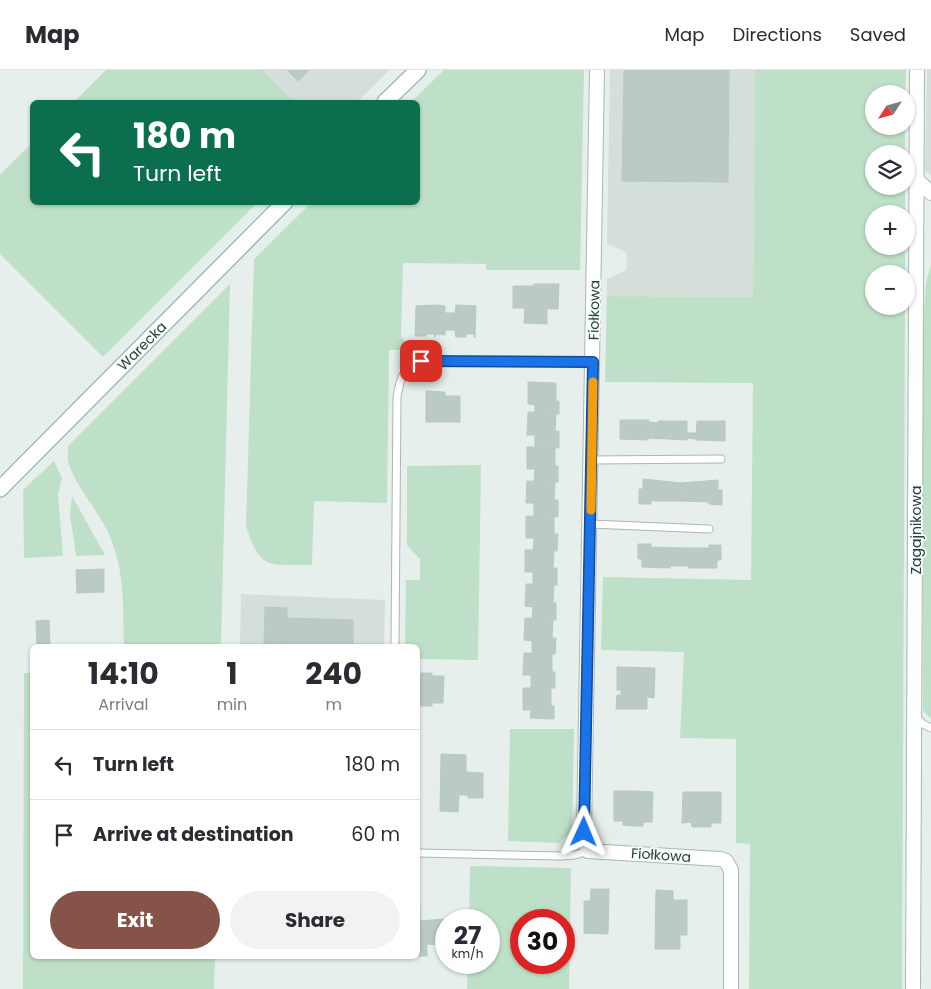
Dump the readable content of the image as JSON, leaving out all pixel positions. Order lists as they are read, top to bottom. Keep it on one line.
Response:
{"streets":{"street":["Fiołkowa","Warecka","Zagajnikowa"]},"north":"bottom left","page":{"header":"Map","nav":["Map","Directions","Saved"],"map_buttons":["+","−"],"turn":["180 m","Turn left"],"eta":["14:10","Arrival","1","min","240","m"],"list":[{"name":"Turn left","value":"180 m"},{"name":"Arrive at destination","value":"60 m"}],"buttons":["Exit","Share"],"speed":"27 km/h","limit":"30"}}
